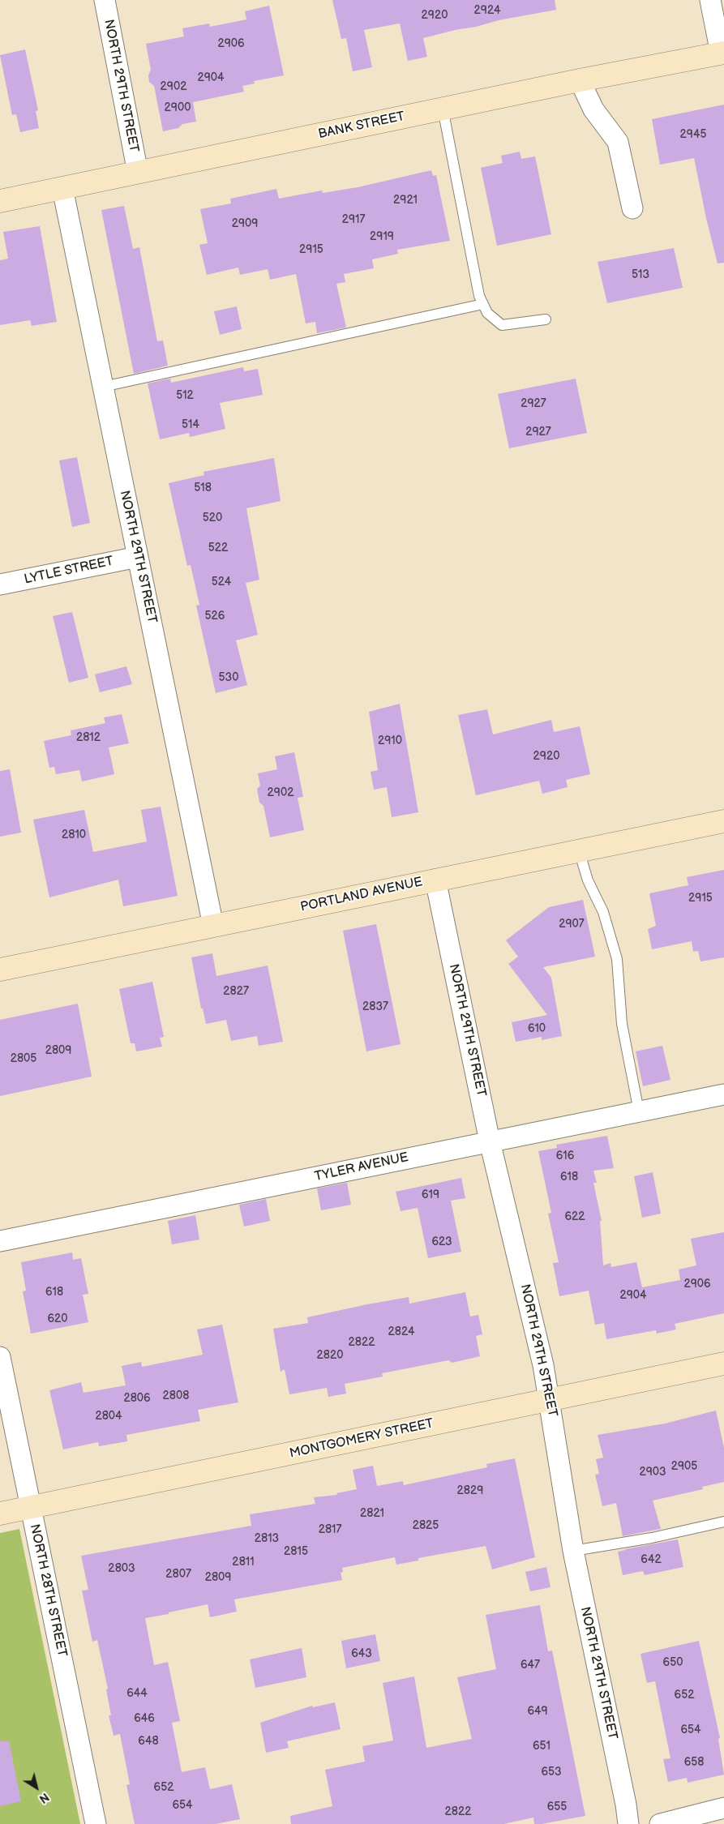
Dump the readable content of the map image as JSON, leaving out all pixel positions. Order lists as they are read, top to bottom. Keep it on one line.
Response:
{"streets":{"street":["NORTH 29TH STREET","BANK STREET","LYTLE STREET","PORTLAND AVENUE","TYLER AVENUE","MONTGOMERY STREET","NORTH 28TH STREET"]},"crossings":[["NORTH 29TH STREET","BANK STREET"],["NORTH 29TH STREET","LYTLE STREET"],["NORTH 29TH STREET","PORTLAND AVENUE"],["NORTH 29TH STREET","TYLER AVENUE"],["NORTH 29TH STREET","MONTGOMERY STREET"],["MONTGOMERY STREET","NORTH 28TH STREET"]],"house_numbers":["2924","2920","2906","2904","2902","2900","2945","2921","2917","2909","2919","2915","513","512","2927","514","2927","518","520","522","524","526","530","2812","2910","2920","2902","2810","2915","2907","2827","2837","610","2809","2805","616","618","619","622","623","2906","618","2904","620","2824","2822","2820","2808","2806","2804","2905","2903","2829","2821","2825","2817","2813","2815","642","2811","2803","2807","2809","643","650","647","644","652","649","646","654","648","651","658","653","652","654","655","2822"],"north":"bottom right"}
